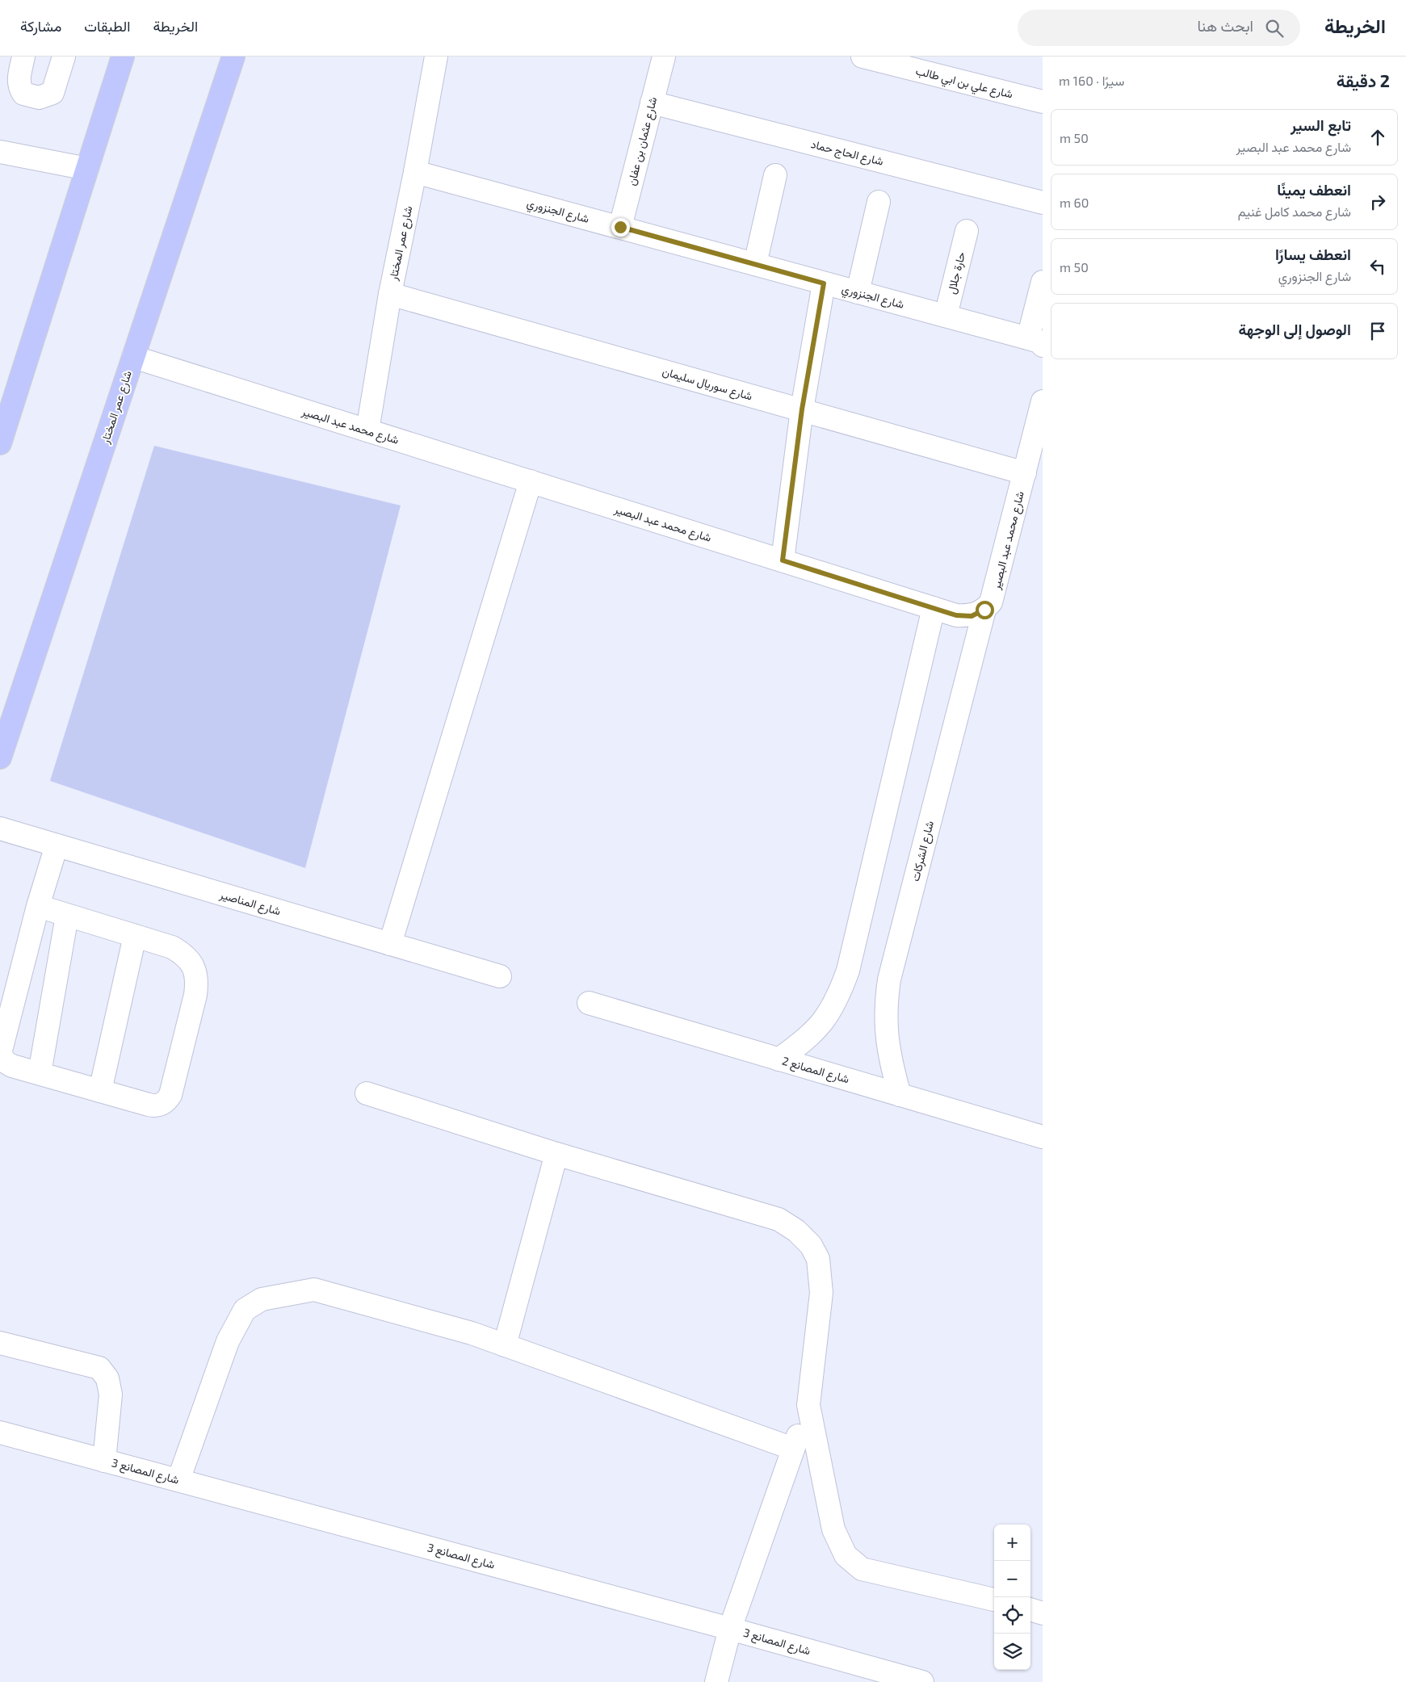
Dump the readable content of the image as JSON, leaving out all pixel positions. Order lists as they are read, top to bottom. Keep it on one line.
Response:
{"streets":{"main road":["شارع عمر المختار"],"street":["شارع علي بن ابي طالب","شارع عثمان بن عفان","شارع الحاج حماد","شارع الجنزوري","حارة جلال","شارع سوريال سليمان","شارع محمد عبد البصير","شارع الشركات","شارع المناصير","شارع المصانع 2","شارع المصانع 3"]},"crossings":[["شارع عثمان بن عفان","شارع الحاج حماد"],["شارع عثمان بن عفان","شارع الجنزوري"],["شارع الجنزوري","شارع عمر المختار"],["شارع الجنزوري","حارة جلال"],["شارع عمر المختار","شارع سوريال سليمان"],["شارع عمر المختار","شارع محمد عبد البصير"],["شارع سوريال سليمان","شارع محمد عبد البصير"],["شارع محمد عبد البصير","شارع الشركات"],["شارع الشركات","شارع المصانع 2"]],"page":{"header":"الخريطة","search":"ابحث هنا","nav":["الخريطة","الطبقات","مشاركة"],"heading":["2 دقيقة","سيرًا · 160 m"],"list":[["تابع السير","شارع محمد عبد البصير","50 m"],["انعطف يمينًا","شارع محمد كامل غنيم","60 m"],["انعطف يسارًا","شارع الجنزوري","50 m"],"الوصول إلى الوجهة"],"map_buttons":["+","−"]}}
